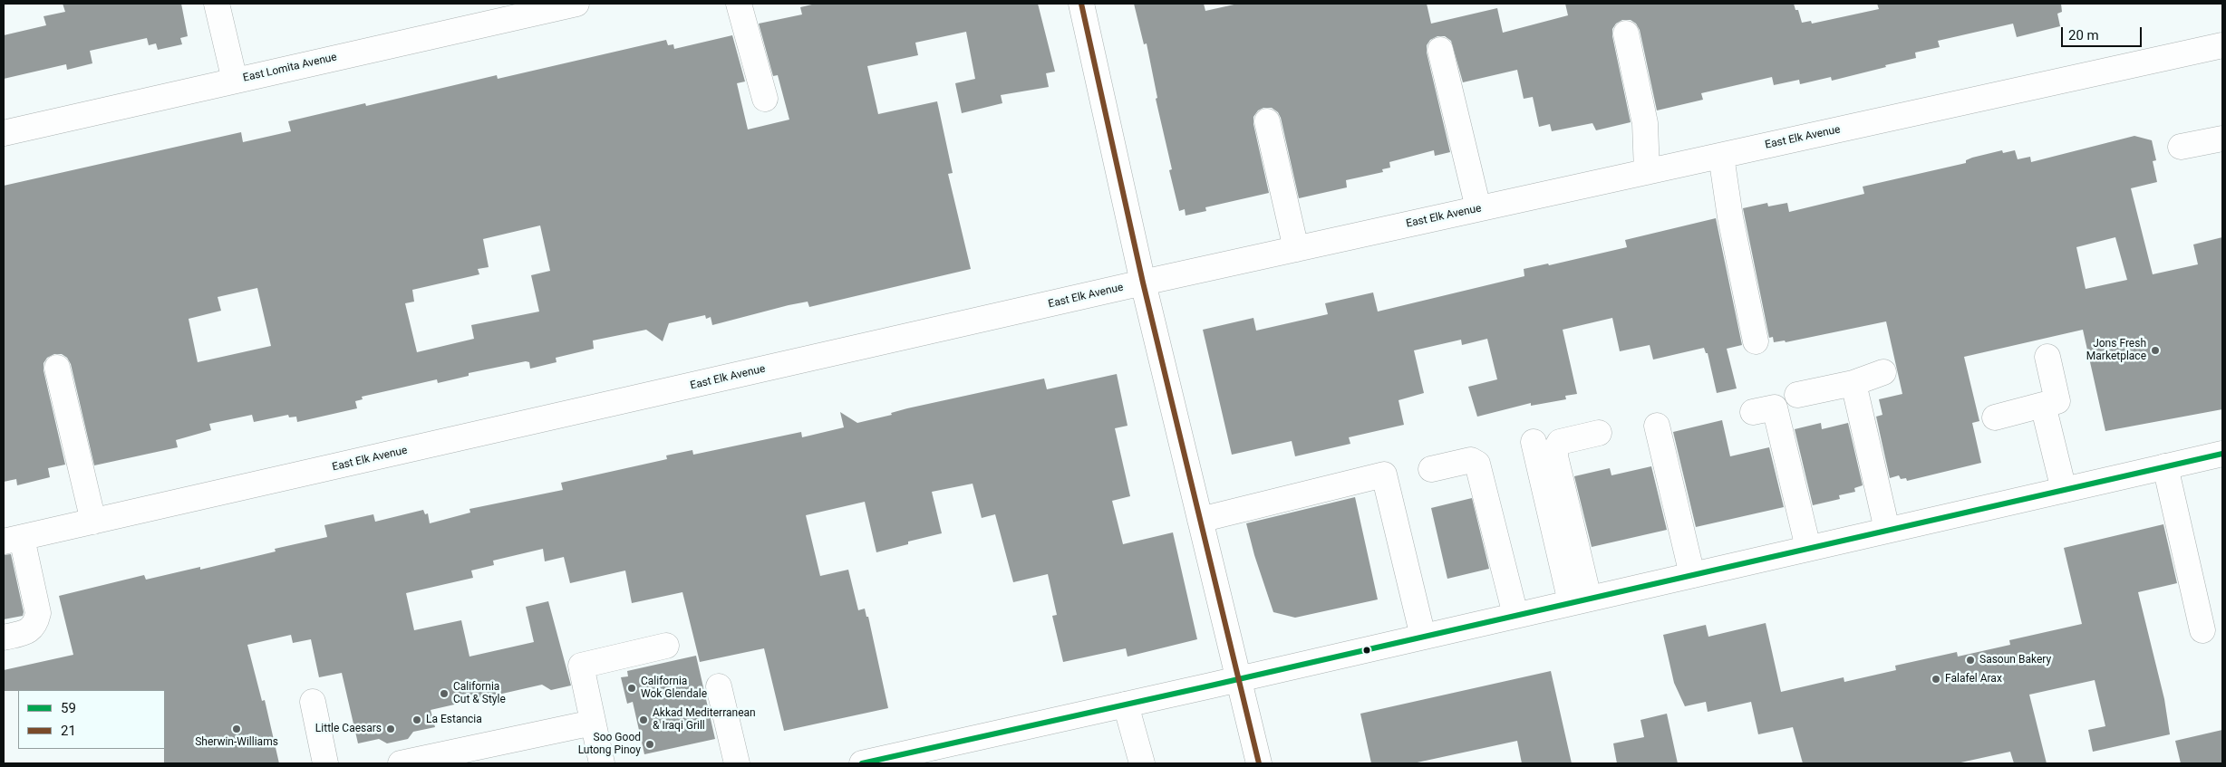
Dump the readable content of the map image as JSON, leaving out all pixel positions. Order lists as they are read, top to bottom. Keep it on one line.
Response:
{"streets":{"street":["East Lomita Avenue","East Elk Avenue"]},"places":["Jons Fresh Marketplace","Sasoun Bakery","Falafel Arax","California Wok Glendale","California Cut & Style","La Estancia","Akkad Mediterranean & Iraqi Grill","Sherwin-Williams","Little Caesars","Soo Good Lutong Pinoy"],"lines":["transit line 21","transit line 59"],"legend":["59","21"],"scale_bar":"20 m"}
